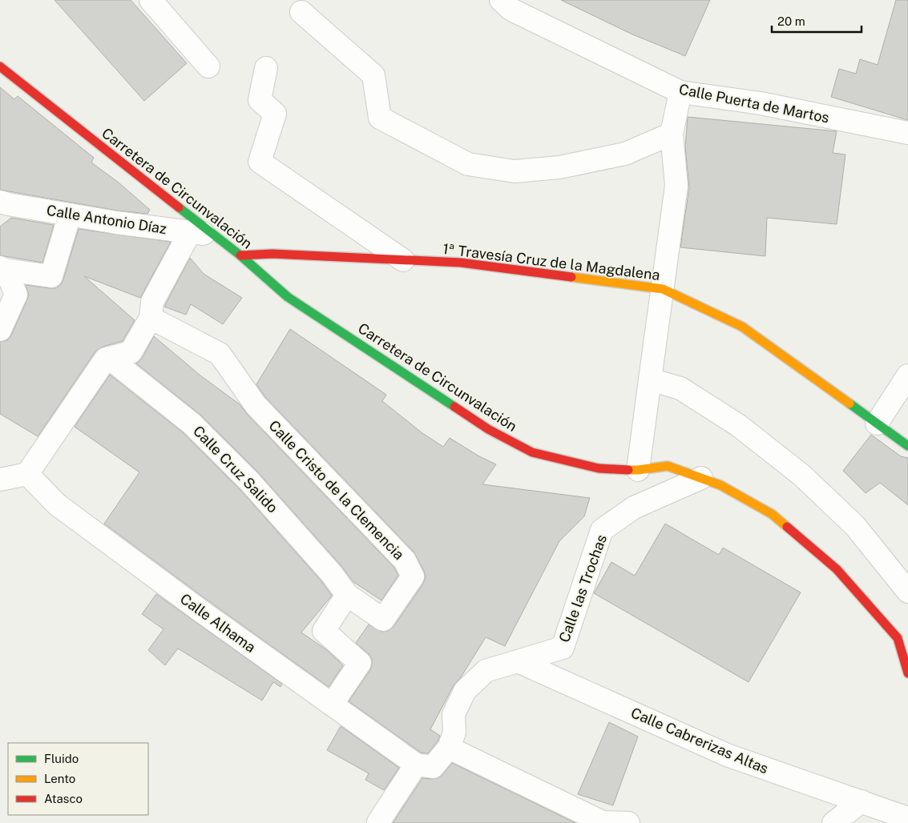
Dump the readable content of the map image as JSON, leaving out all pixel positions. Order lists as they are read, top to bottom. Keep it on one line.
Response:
{"streets":{"main road":["Carretera de Circunvalación","1ª Travesía Cruz de la Magdalena"],"street":["Calle Puerta de Martos","Calle Antonio Díaz","Calle Cruz Salido","Calle Cristo de la Clemencia","Calle las Trochas","Calle Alhama","Calle Cabrerizas Altas"]},"crossings":[["Carretera de Circunvalación","Calle Antonio Díaz"],["Carretera de Circunvalación","1ª Travesía Cruz de la Magdalena"],["Carretera de Circunvalación","Calle las Trochas"],["Calle Cruz Salido","Calle Cristo de la Clemencia"],["Calle las Trochas","Calle Alhama"],["Calle las Trochas","Calle Cabrerizas Altas"]],"legend":["Fluido","Lento","Atasco"],"scale_bar":"20 m"}
